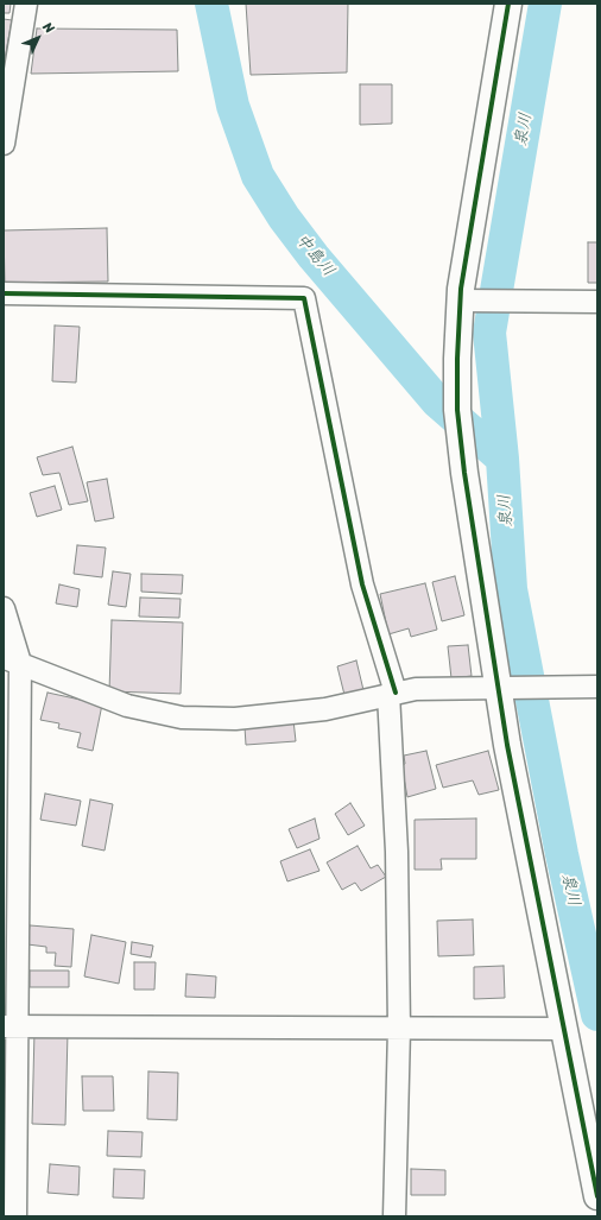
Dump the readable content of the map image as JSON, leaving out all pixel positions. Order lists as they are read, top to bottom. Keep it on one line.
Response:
{"water":["泉川","中島川"],"north":"top right"}
